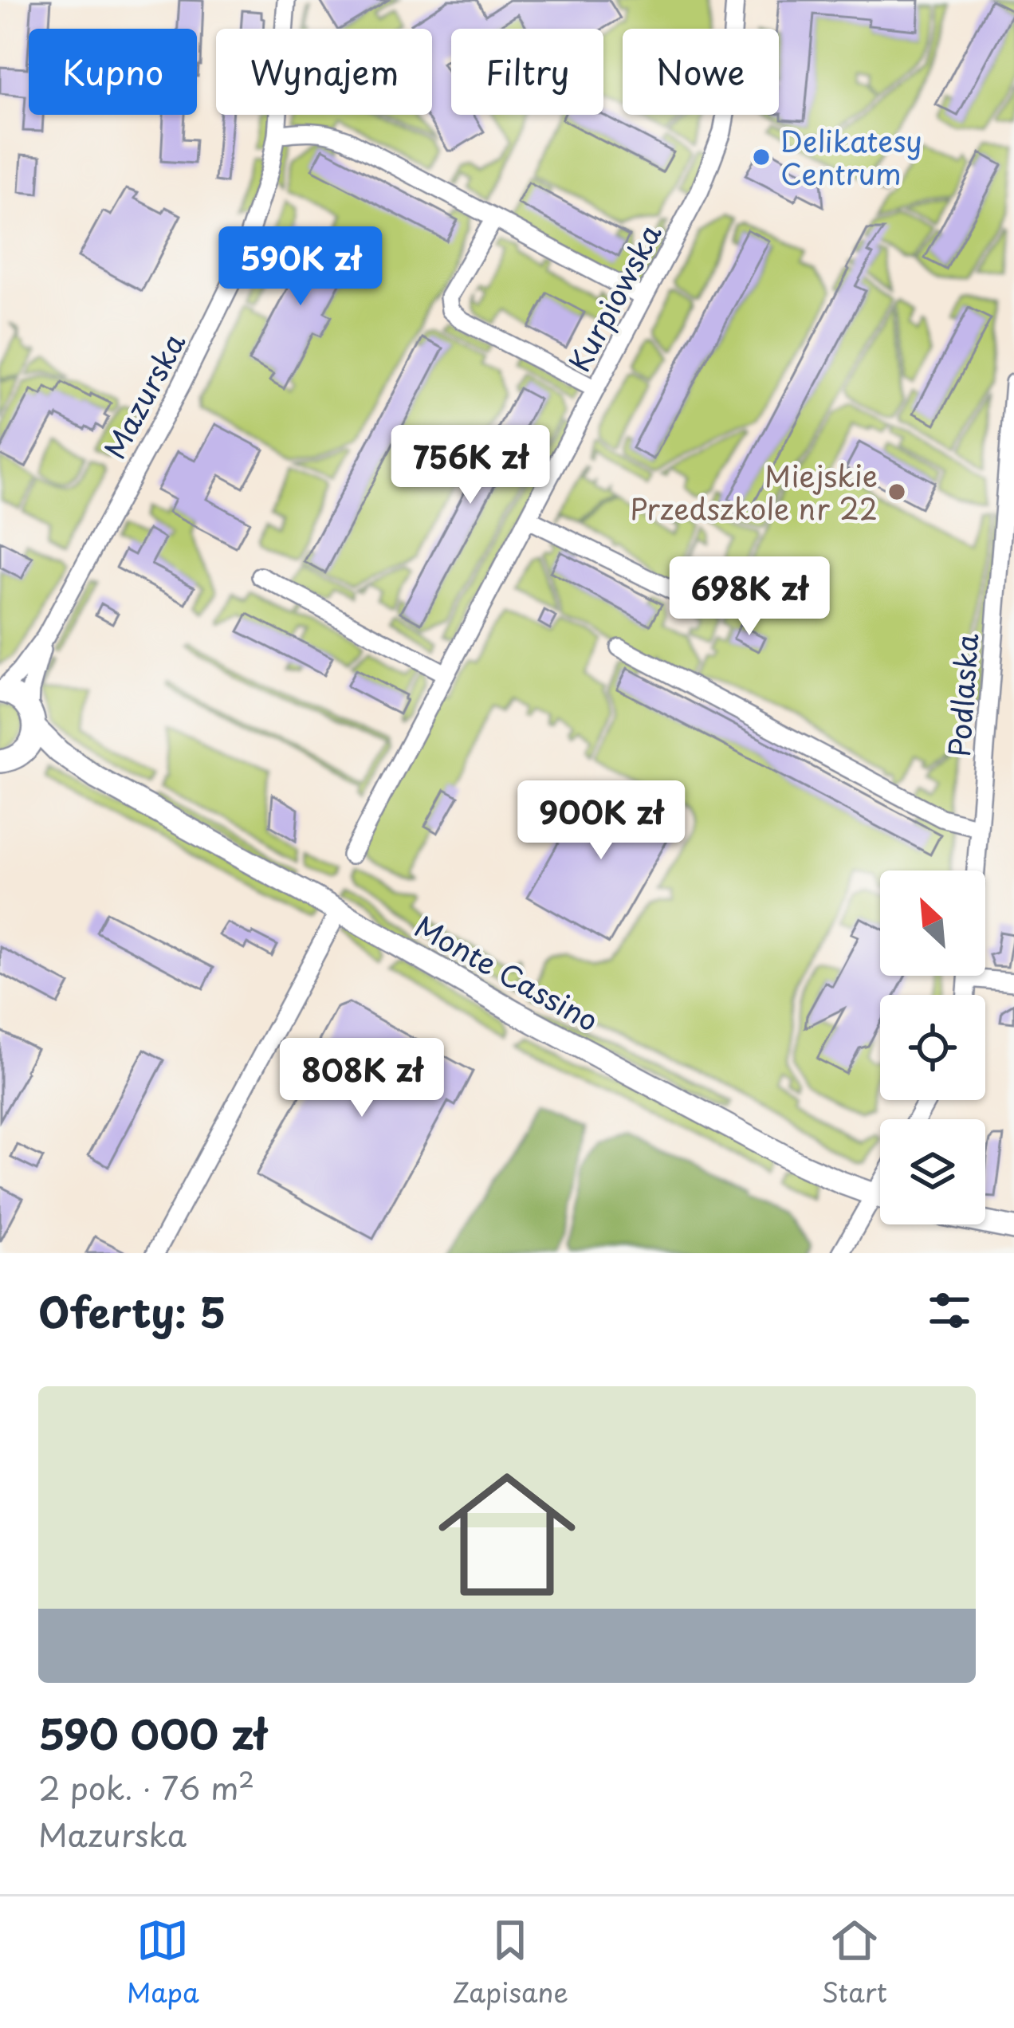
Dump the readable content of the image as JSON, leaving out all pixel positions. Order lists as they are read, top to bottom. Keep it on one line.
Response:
{"streets":{"main road":["Monte Cassino"],"street":["Kurpiowska","Mazurska","Podlaska"]},"crossings":[["Mazurska","Monte Cassino"]],"places":["Delikatesy Centrum","Miejskie Przedszkole nr 22"],"north":"top left","page":{"chip":["Kupno","Wynajem","Filtry","Nowe"],"price":["590K zł","756K zł","698K zł","900K zł","808K zł"],"heading":"Oferty: 5","list":[{"name":"590 000 zł","note":"2 pok. · 76 m² · Mazurska"}],"tabs":["Mapa","Zapisane","Start"]}}
